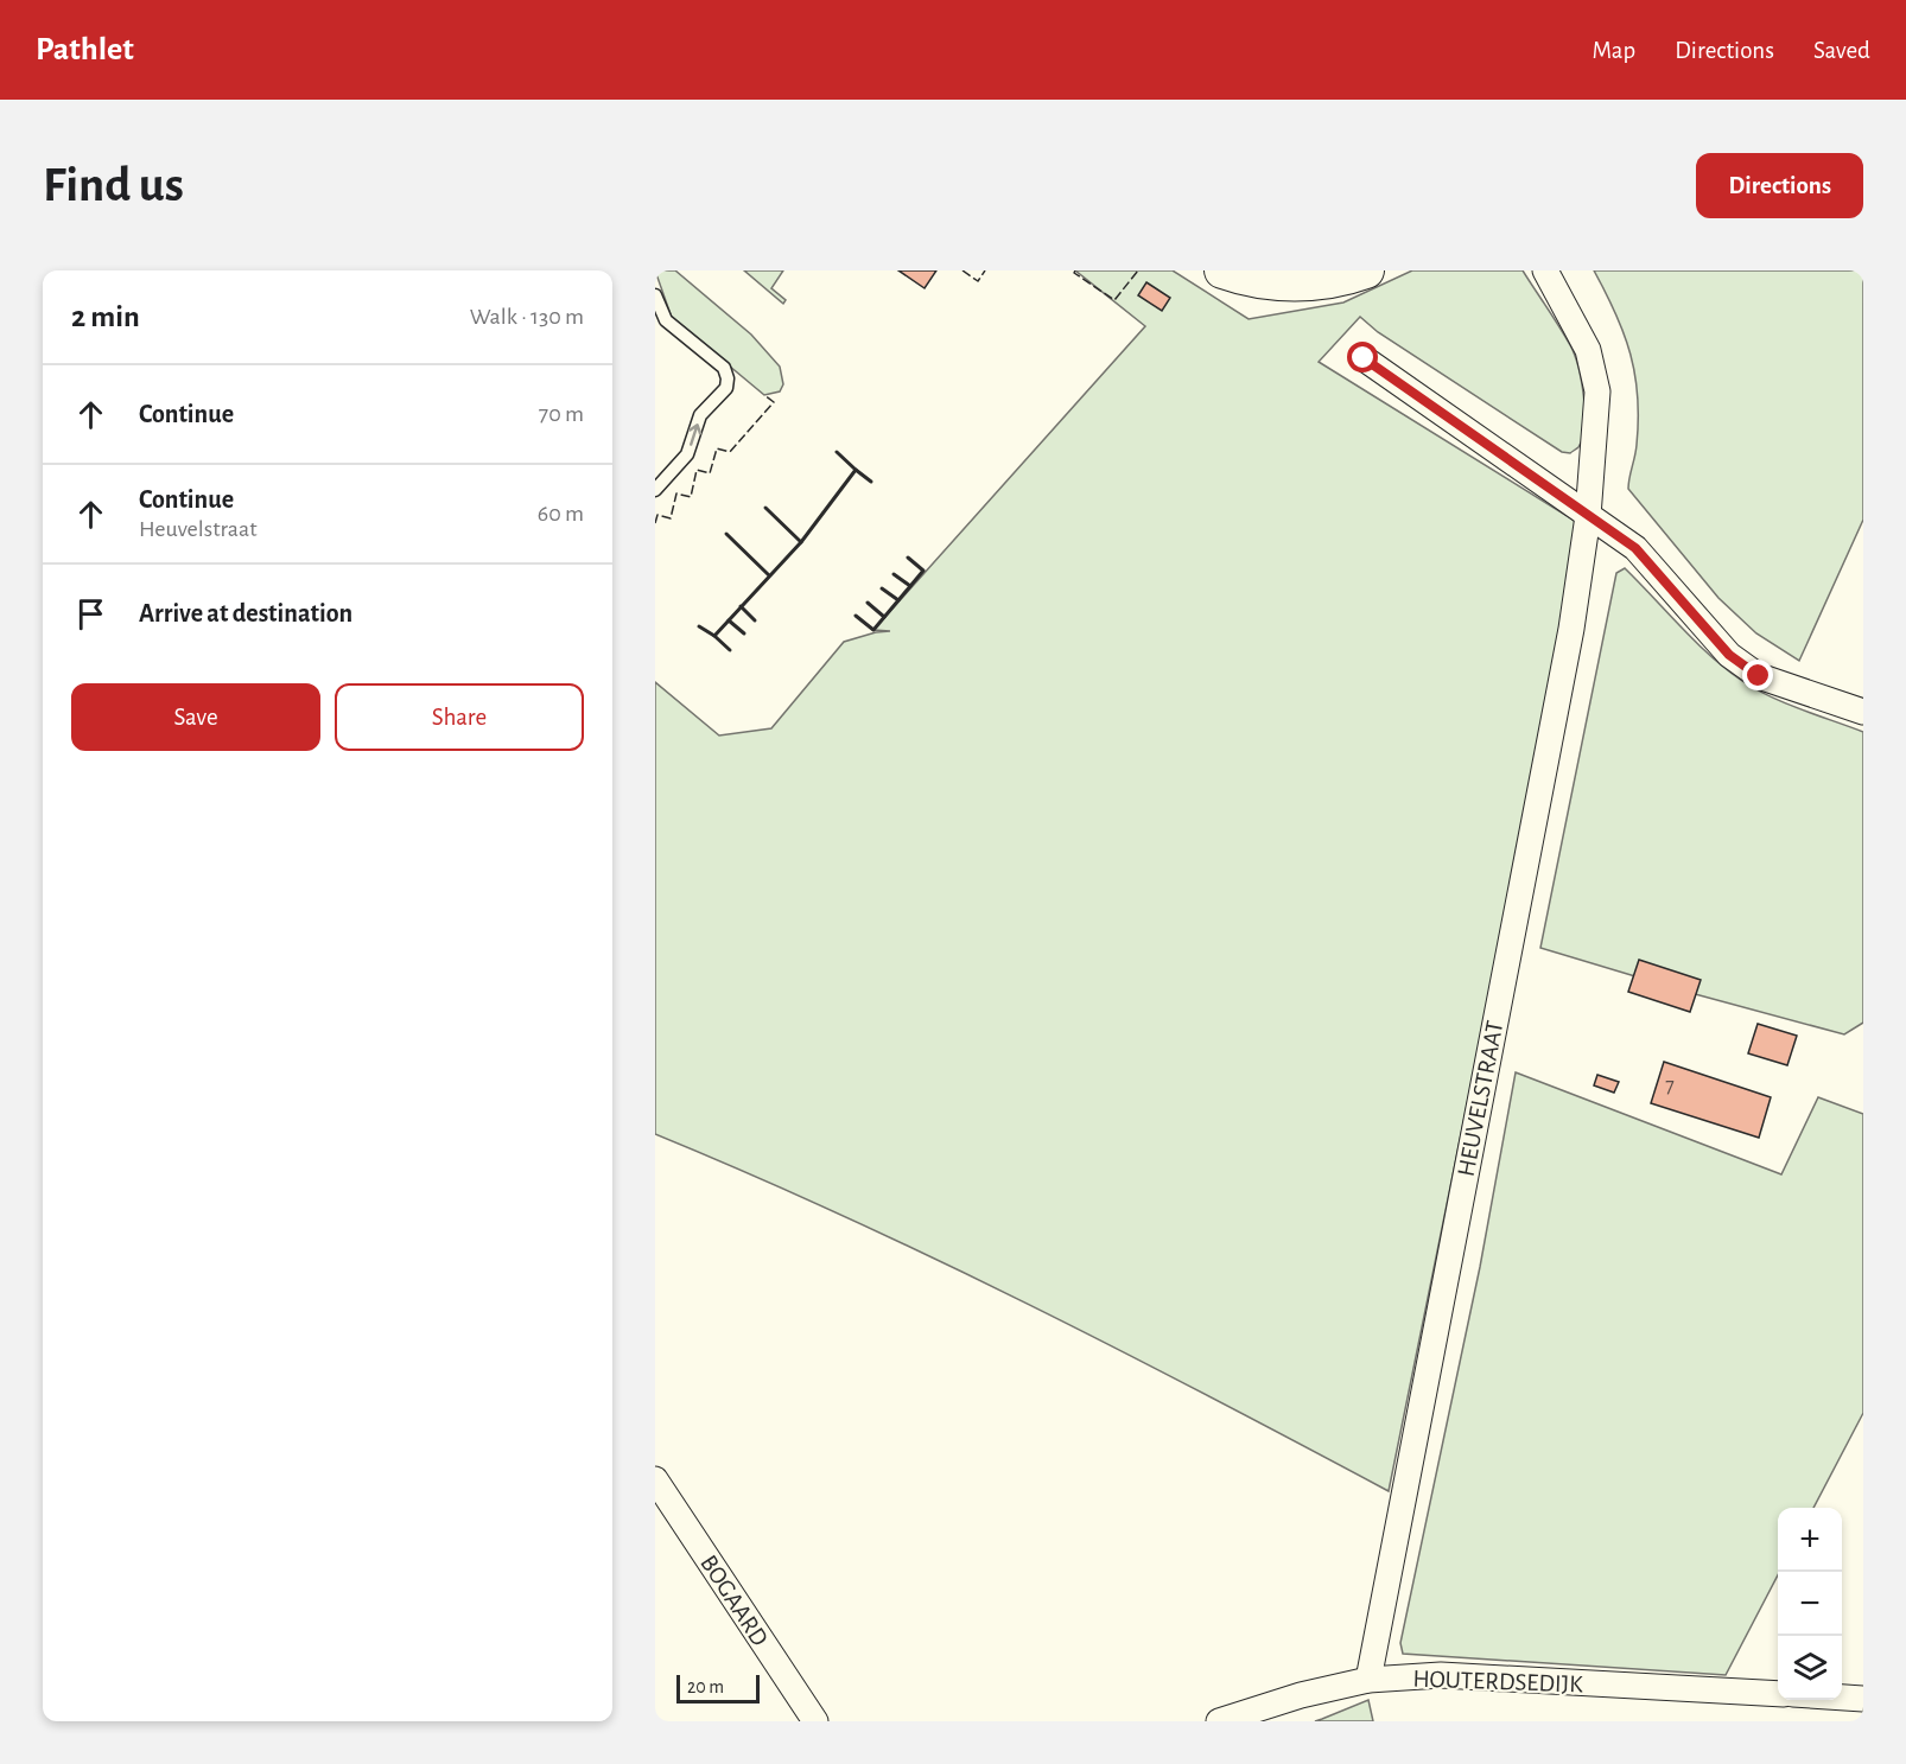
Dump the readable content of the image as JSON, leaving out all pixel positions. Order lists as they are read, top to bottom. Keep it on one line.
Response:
{"streets":{"street":["HEUVELSTRAAT","BOGAARD","HOUTERDSEDIJK"]},"crossings":[["HEUVELSTRAAT","HOUTERDSEDIJK"]],"house_numbers":["7"],"scale_bar":"20 m","page":{"header":"Pathlet","nav":["Map","Directions","Saved"],"buttons":["Directions",["Save","Share"]],"title":"Find us","heading":["2 min","Walk · 130 m"],"list":[["Continue","70 m"],["Continue","Heuvelstraat","60 m"],"Arrive at destination"],"map_buttons":["+","−"],"scale":"20 m"}}
